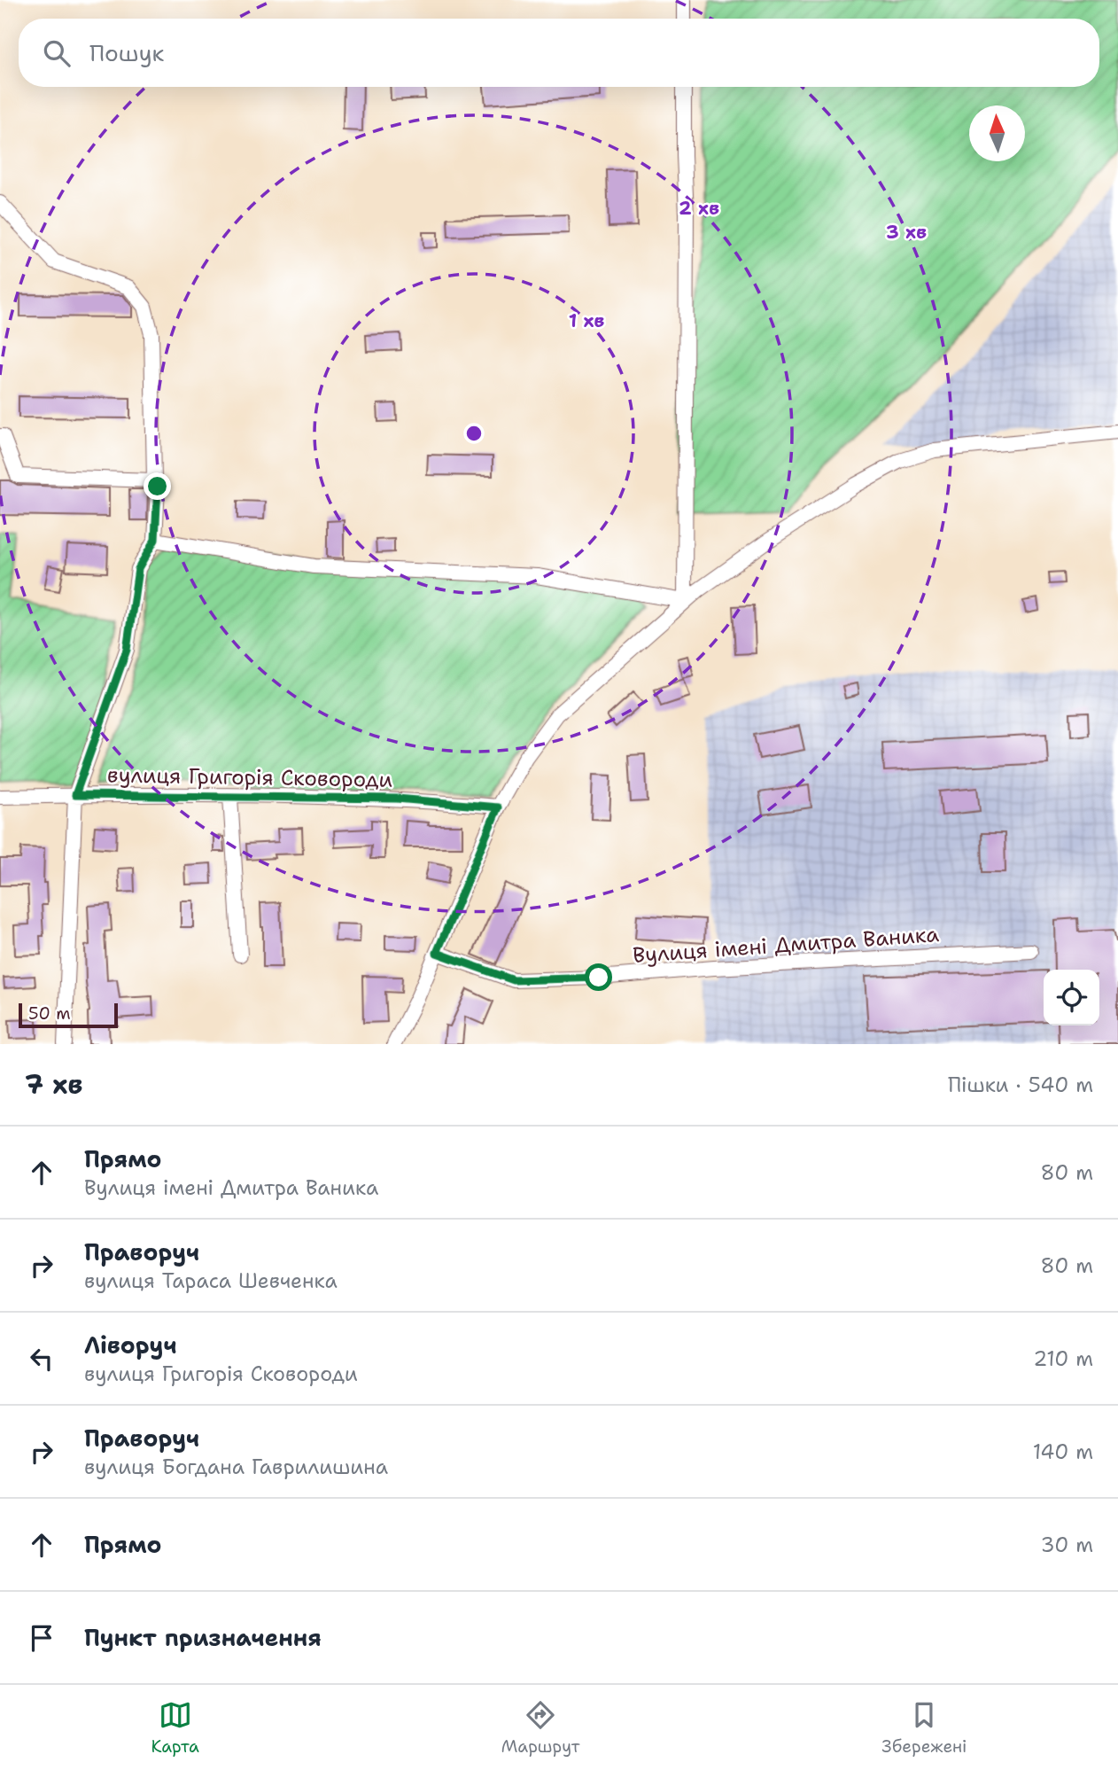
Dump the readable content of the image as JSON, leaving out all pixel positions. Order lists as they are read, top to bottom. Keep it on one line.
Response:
{"streets":{"street":["вулиця Григорія Сковороди","Вулиця імені Дмитра Ваника"]},"scale_bar":"50 m","north":"top","page":{"search":"Пошук","scale":"50 m","heading":["7 хв","Пішки · 540 m"],"list":[["Прямо","Вулиця імені Дмитра Ваника","80 m"],["Праворуч","вулиця Тараса Шевченка","80 m"],["Ліворуч","вулиця Григорія Сковороди","210 m"],["Праворуч","вулиця Богдана Гаврилишина","140 m"],["Прямо","30 m"],"Пункт призначення"],"nav":["Карта","Маршрут","Збережені"]},"rings":["2 хв","3 хв","1 хв"]}
